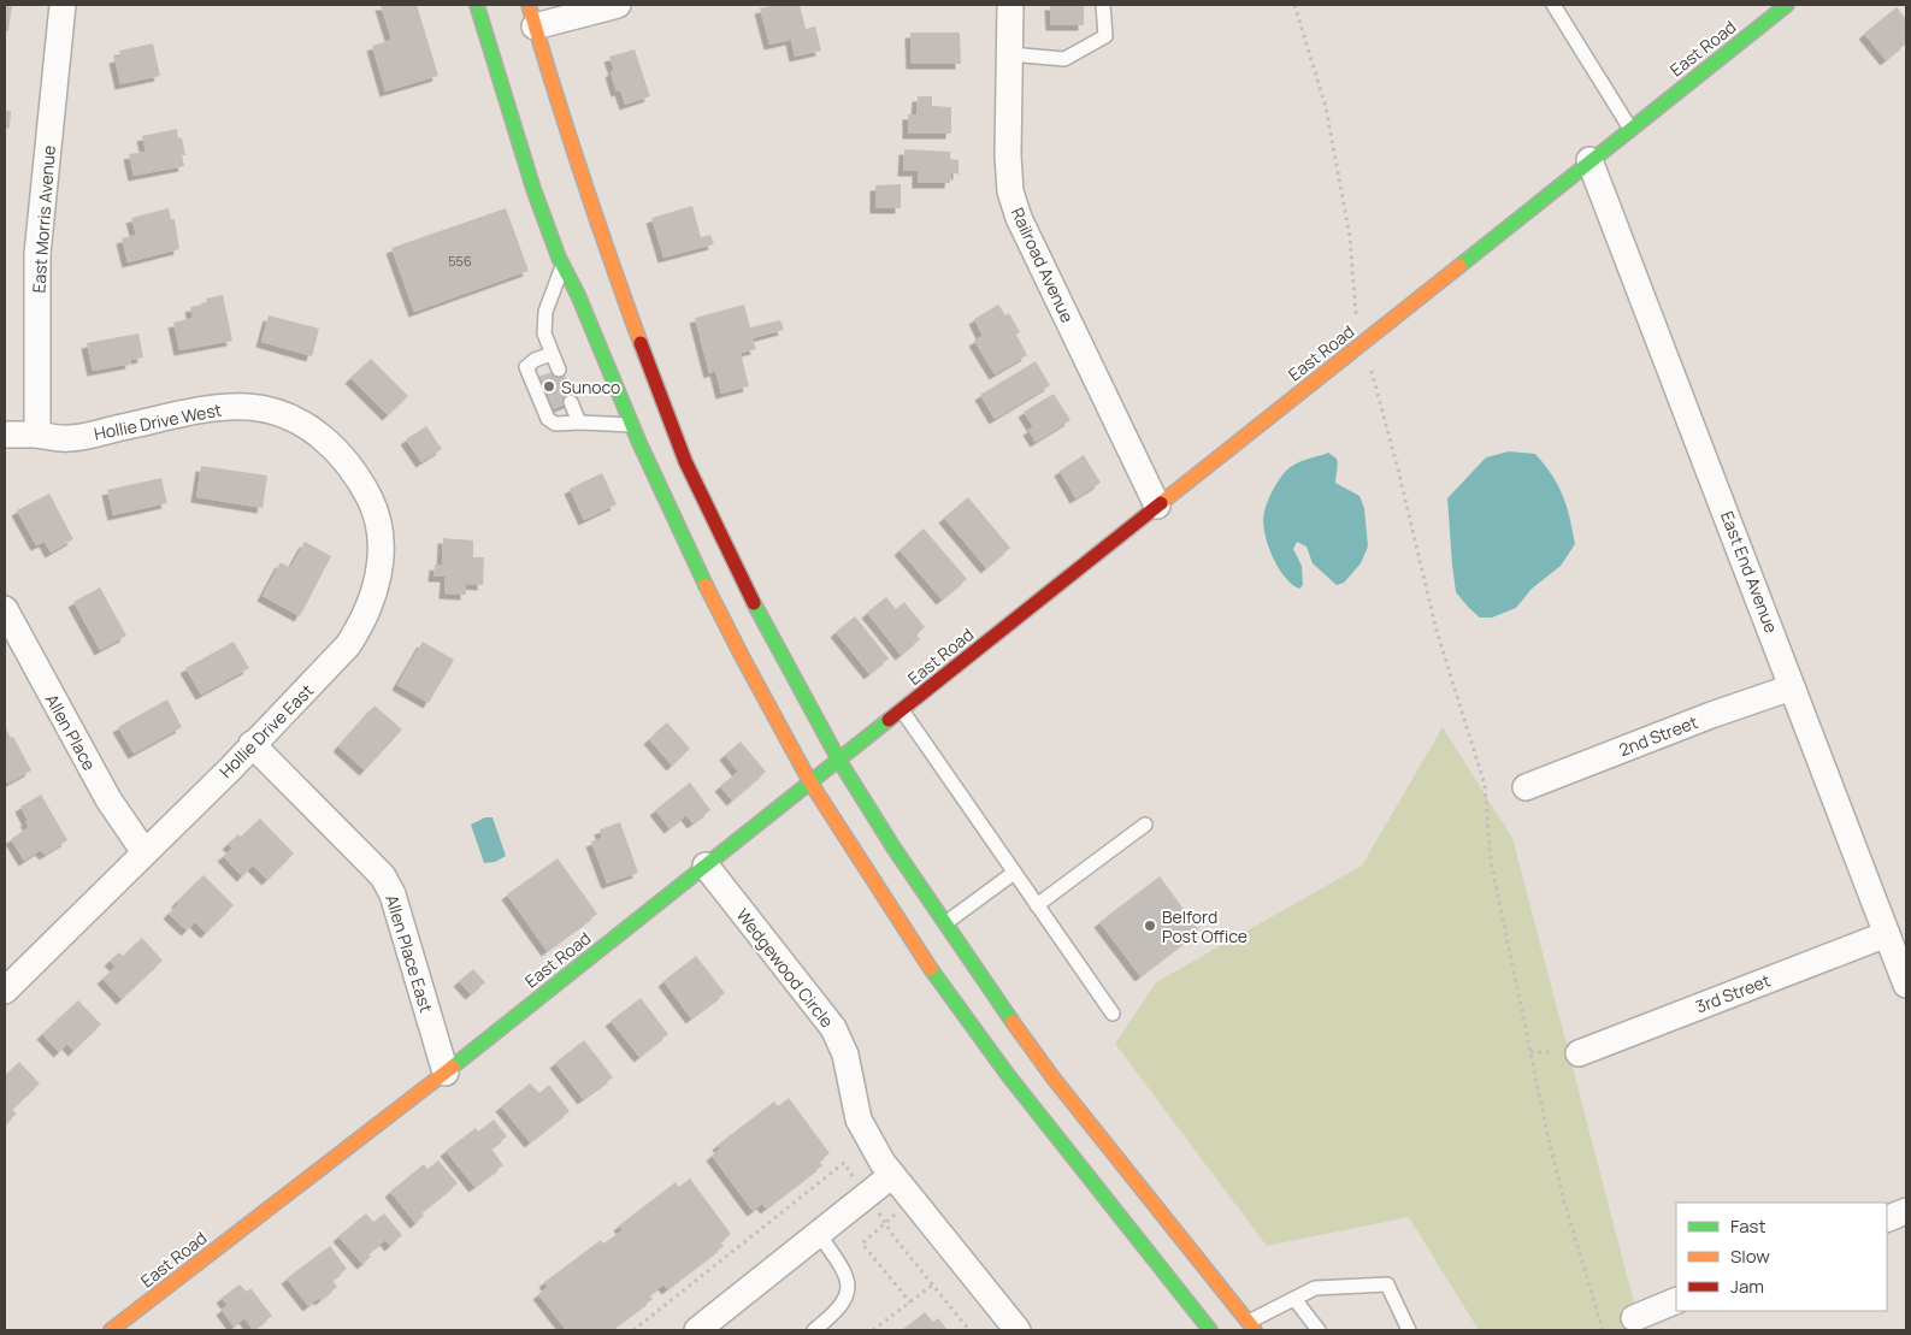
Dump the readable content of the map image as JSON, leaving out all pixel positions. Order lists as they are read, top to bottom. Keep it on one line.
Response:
{"streets":{"main road":["East Road"],"street":["East Morris Avenue","Railroad Avenue","Hollie Drive West","East End Avenue","Hollie Drive East","Allen Place","2nd Street","Allen Place East","Wedgewood Circle","3rd Street"]},"crossings":[["East Road","Railroad Avenue"],["East Road","East End Avenue"],["East Road","Allen Place East"],["East Road","Wedgewood Circle"],["East Morris Avenue","Hollie Drive West"],["Hollie Drive West","Hollie Drive East"],["East End Avenue","2nd Street"],["East End Avenue","3rd Street"],["Hollie Drive East","Allen Place"],["Hollie Drive East","Allen Place East"]],"places":["Sunoco","Belford Post Office"],"house_numbers":["556"],"legend":["Fast","Slow","Jam"]}
